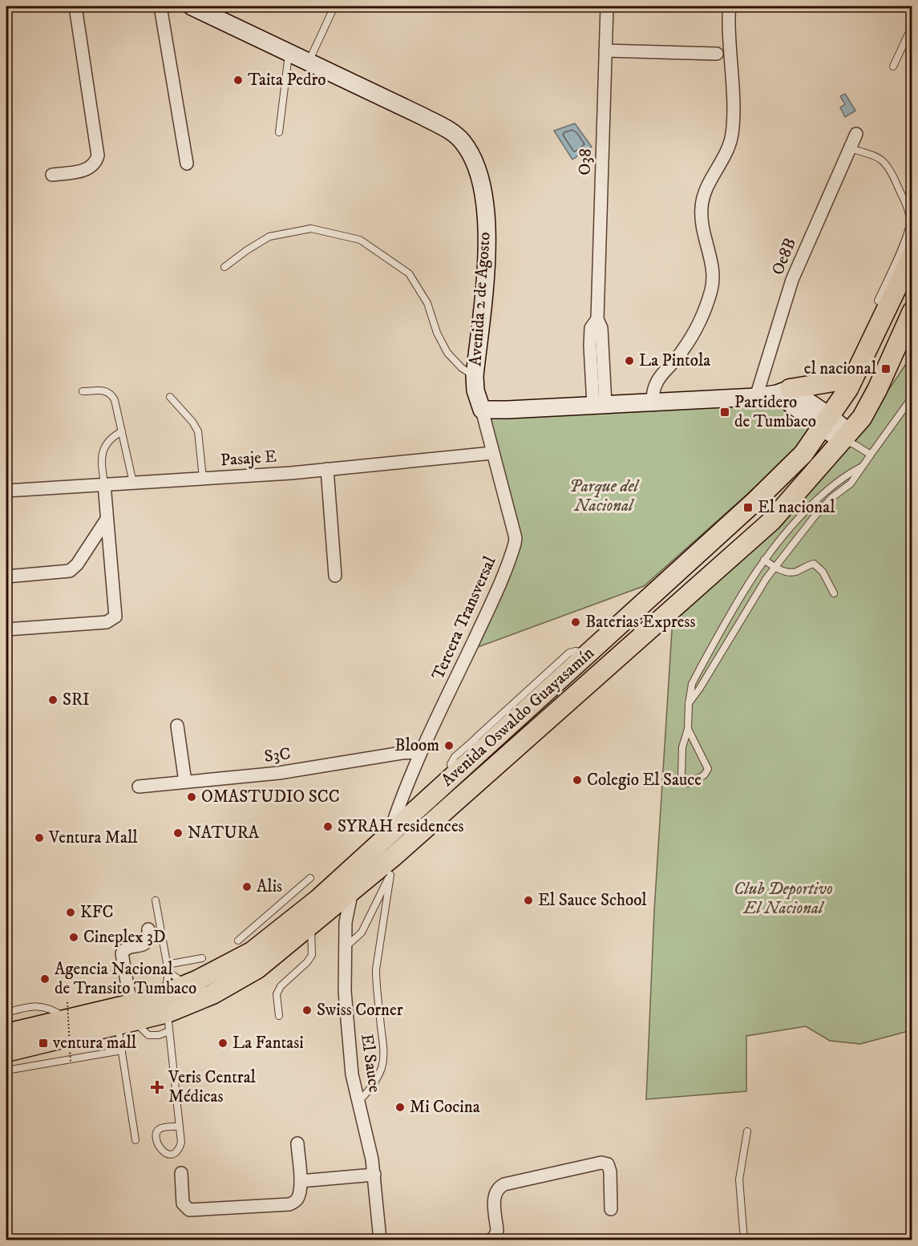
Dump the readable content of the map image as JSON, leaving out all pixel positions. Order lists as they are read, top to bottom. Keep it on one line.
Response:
{"streets":{"main road":["Avenida 2 de Agosto","Avenida Oswaldo Guayasamín"],"street":["O38","Oe8B","Pasaje E","Tercera Transversal","S3C","El Sauce"]},"crossings":[["Avenida 2 de Agosto","Tercera Transversal"],["Pasaje E","Tercera Transversal"],["Tercera Transversal","Avenida Oswaldo Guayasamín"],["Tercera Transversal","S3C"],["Avenida Oswaldo Guayasamín","El Sauce"]],"parks":["Parque del Nacional","Club Deportivo El Nacional"],"places":{"other":["Taita Pedro","La Pintola","Baterias Express","SRI","Bloom","Colegio El Sauce","OMASTUDIO SCC","SYRAH residences","NATURA","Ventura Mall","Alis","El Sauce School","KFC","Cineplex 3D","Agencia Nacional de Transito Tumbaco","Swiss Corner","La Fantasi","Mi Cocina"],"transit":["el nacional","Partidero de Tumbaco","El nacional","ventura mall"],"health":["Veris Central Médicas"]}}
